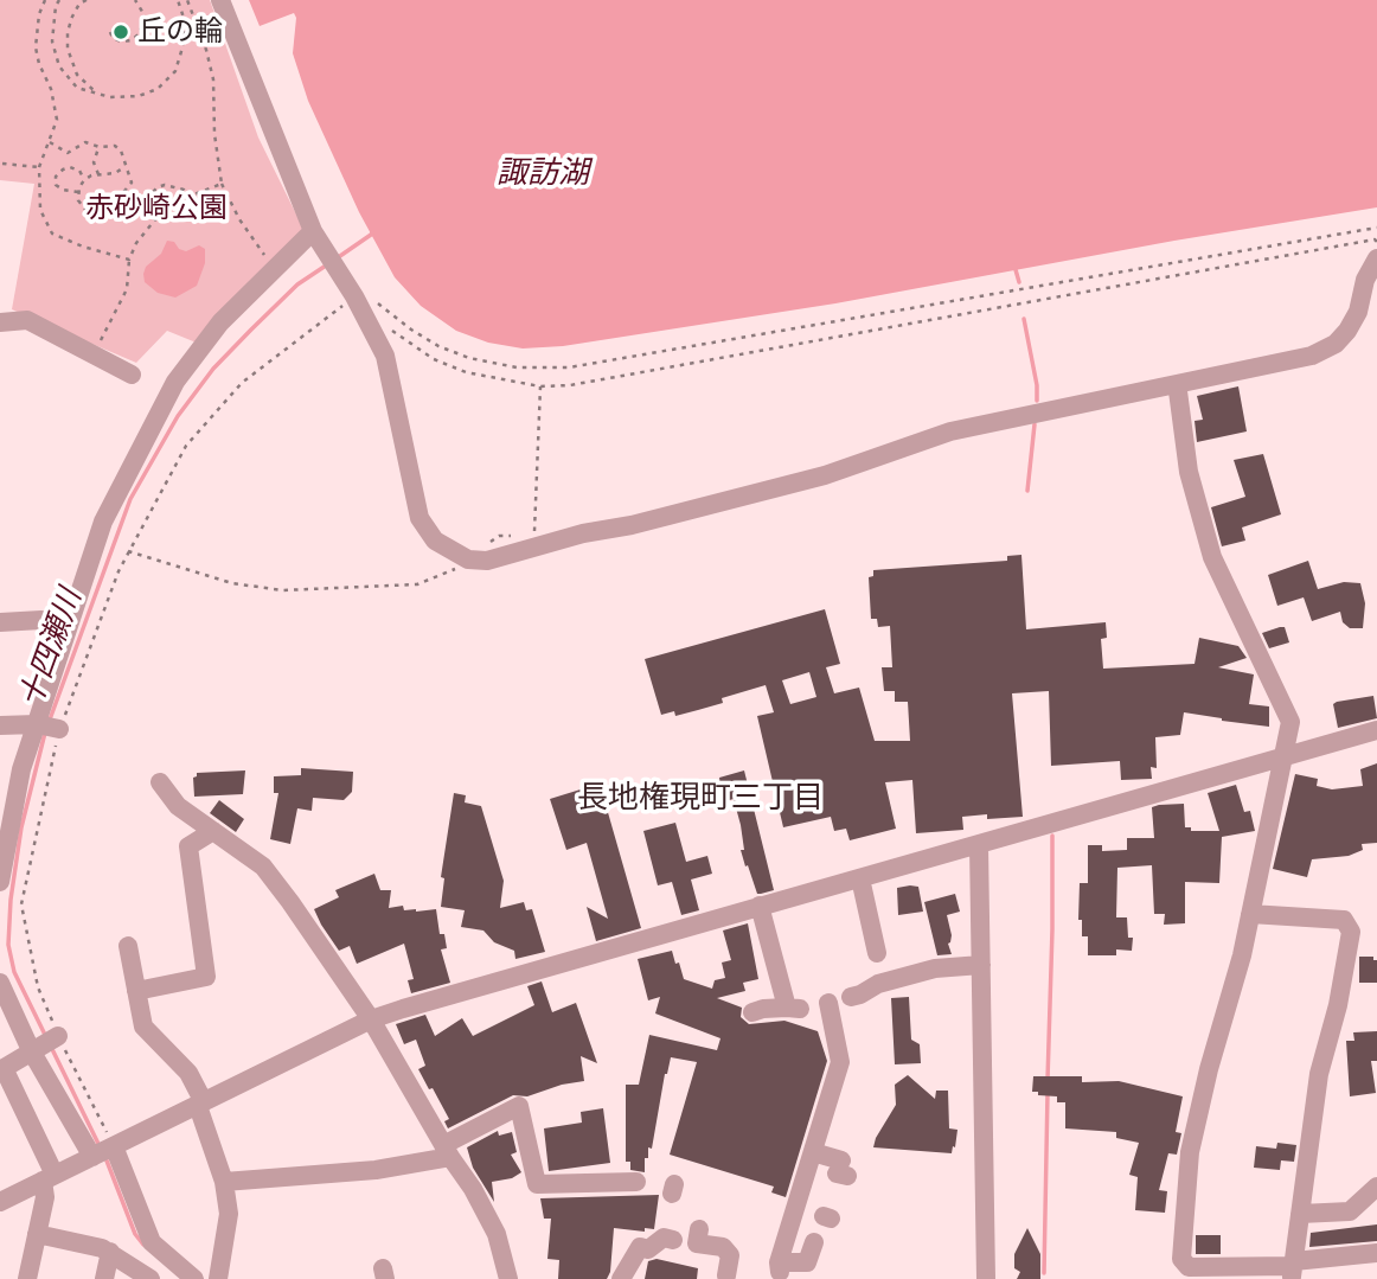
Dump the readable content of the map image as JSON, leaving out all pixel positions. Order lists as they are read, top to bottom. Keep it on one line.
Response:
{"districts":["長地権現町三丁目"],"water":["諏訪湖","十四瀬川"],"parks":["赤砂崎公園"],"places":["丘の輪"]}
